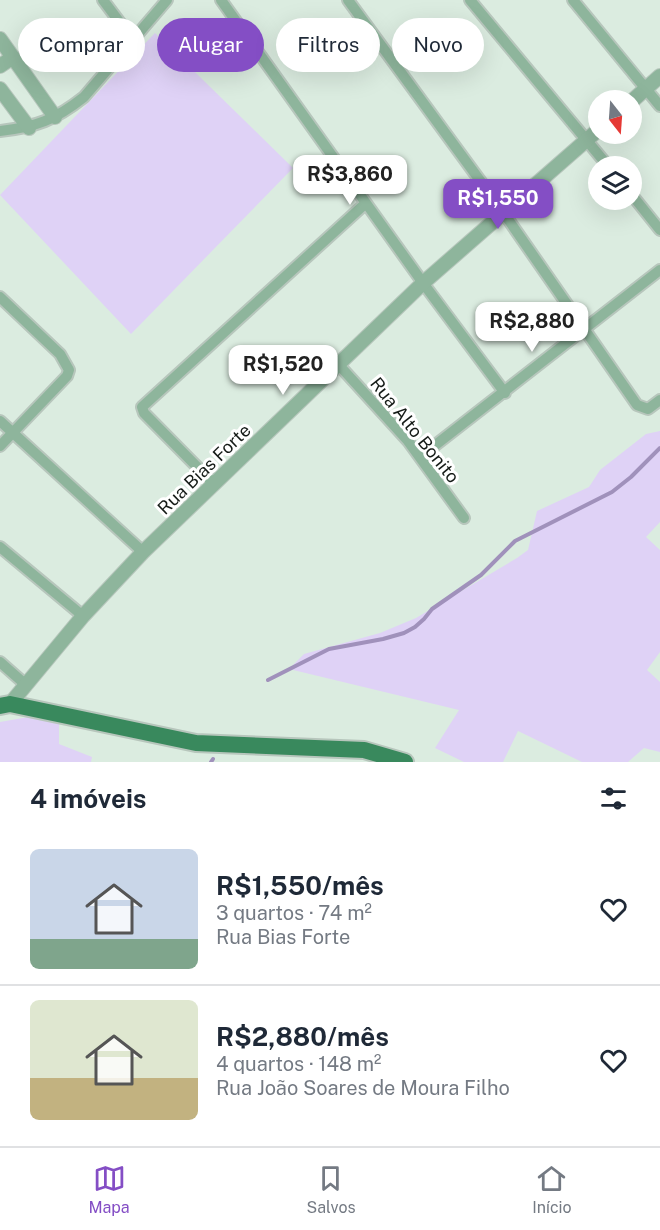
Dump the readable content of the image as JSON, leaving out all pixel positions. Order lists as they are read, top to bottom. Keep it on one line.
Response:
{"streets":{"street":["Rua Alto Bonito","Rua Bias Forte"]},"crossings":[["Rua Alto Bonito","Rua Bias Forte"]],"north":"bottom","page":{"chip":["Comprar","Alugar","Filtros","Novo"],"price":["R$3,860","R$1,550","R$2,880","R$1,520"],"heading":"4 imóveis","list":[{"name":"R$1,550/mês","note":"3 quartos · 74 m² · Rua Bias Forte"},{"name":"R$2,880/mês","note":"4 quartos · 148 m² · Rua João Soares de Moura Filho"}],"tabs":["Mapa","Salvos","Início"]}}
